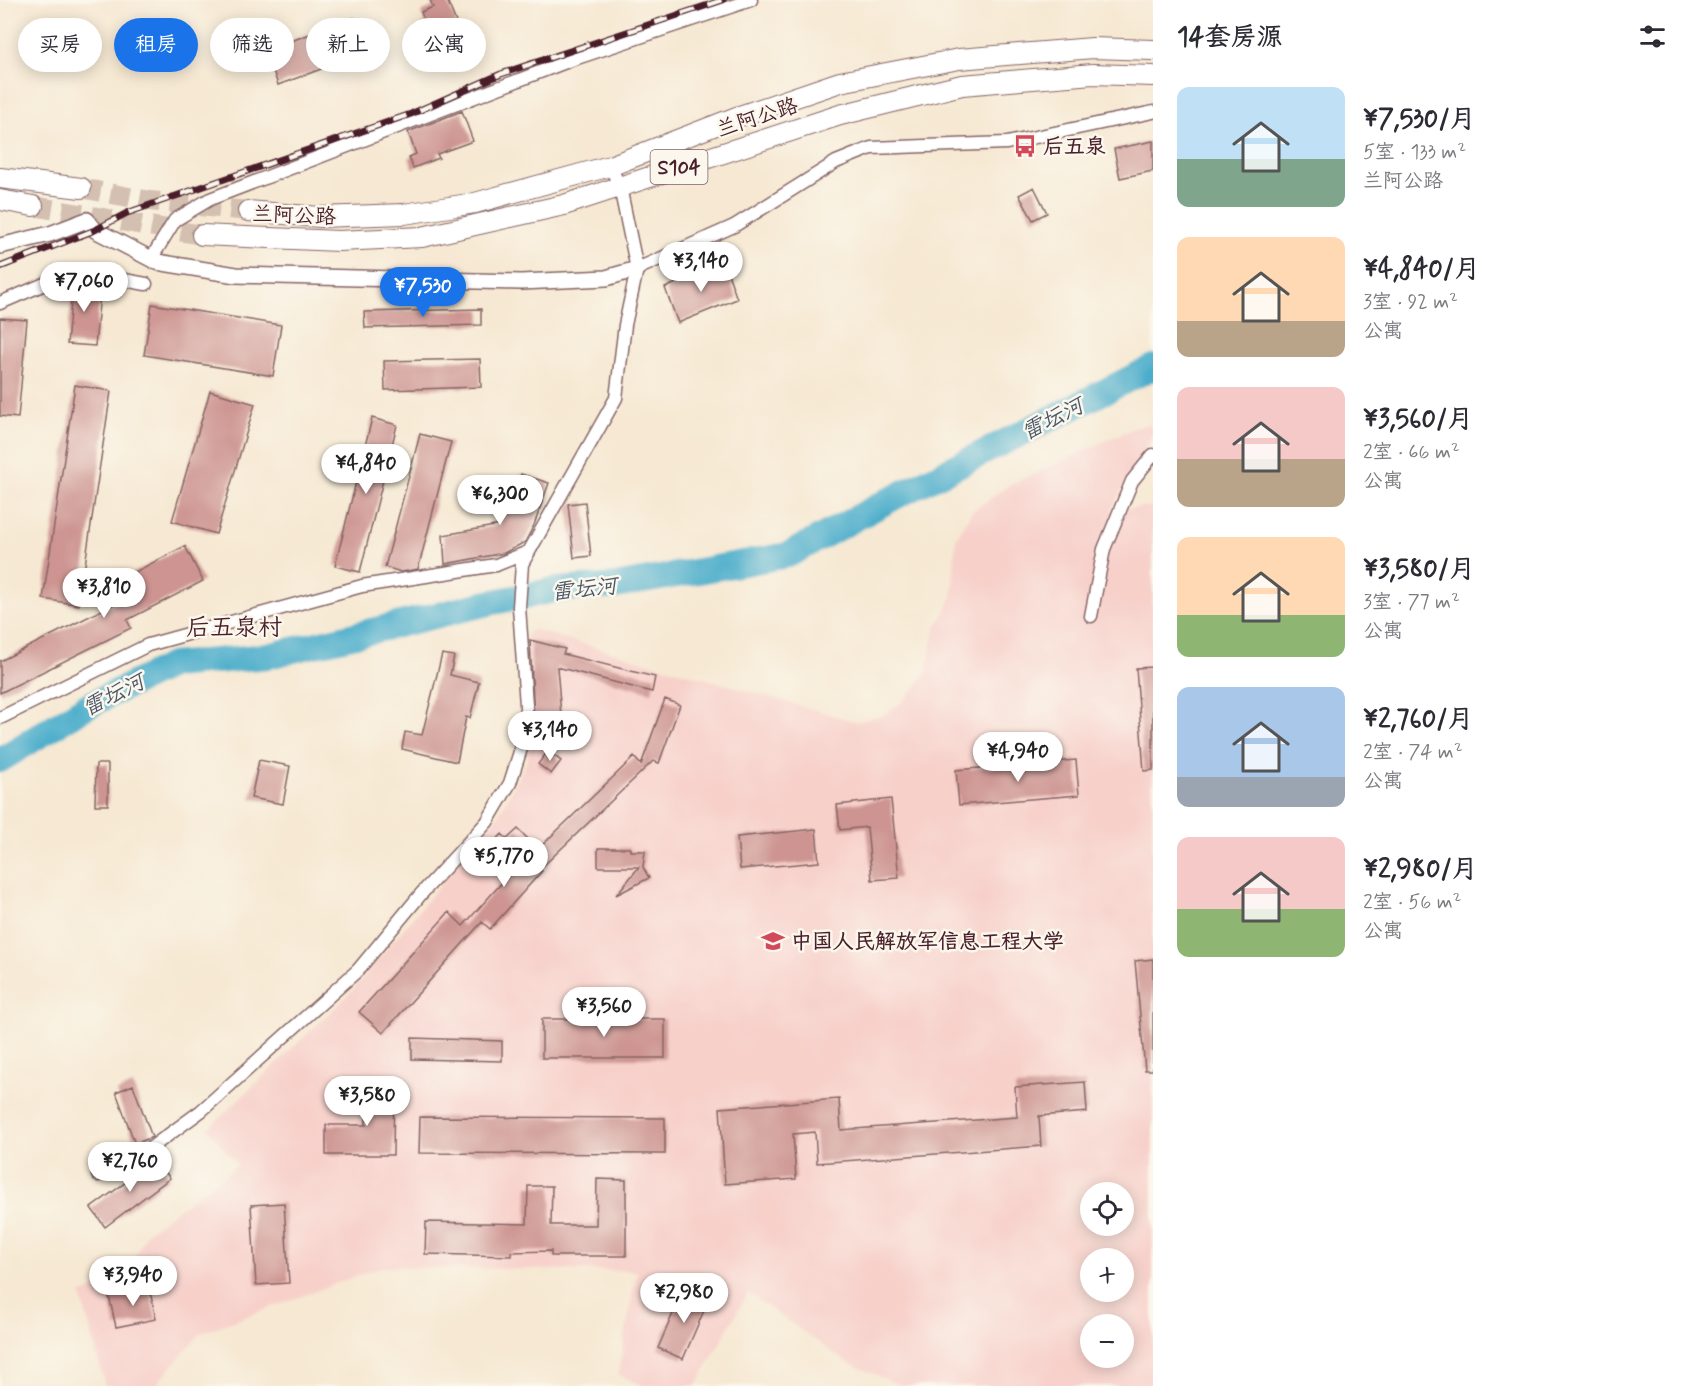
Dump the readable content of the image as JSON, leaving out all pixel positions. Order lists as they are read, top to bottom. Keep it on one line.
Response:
{"streets":{"highway":["兰阿公路","S104"]},"districts":["后五泉村"],"water":["雷坛河"],"places":{"bus stop":["后五泉"],"school or university":["中国人民解放军信息工程大学"]},"page":{"heading":"14套房源","chip":["买房","租房","筛选","新上","公寓"],"list":[{"name":"¥7,530/月","note":"5室 · 133 m² · 兰阿公路"},{"name":"¥4,840/月","note":"3室 · 92 m² · 公寓"},{"name":"¥3,560/月","note":"2室 · 66 m² · 公寓"},{"name":"¥3,580/月","note":"3室 · 77 m² · 公寓"},{"name":"¥2,760/月","note":"2室 · 74 m² · 公寓"},{"name":"¥2,980/月","note":"2室 · 56 m² · 公寓"}],"price":["¥3,140","¥7,060","¥7,530","¥4,840","¥6,300","¥3,810","¥3,140","¥4,940","¥5,770","¥3,560","¥3,580","¥2,760","¥3,940","¥2,980"],"map_buttons":["+","−"]}}
